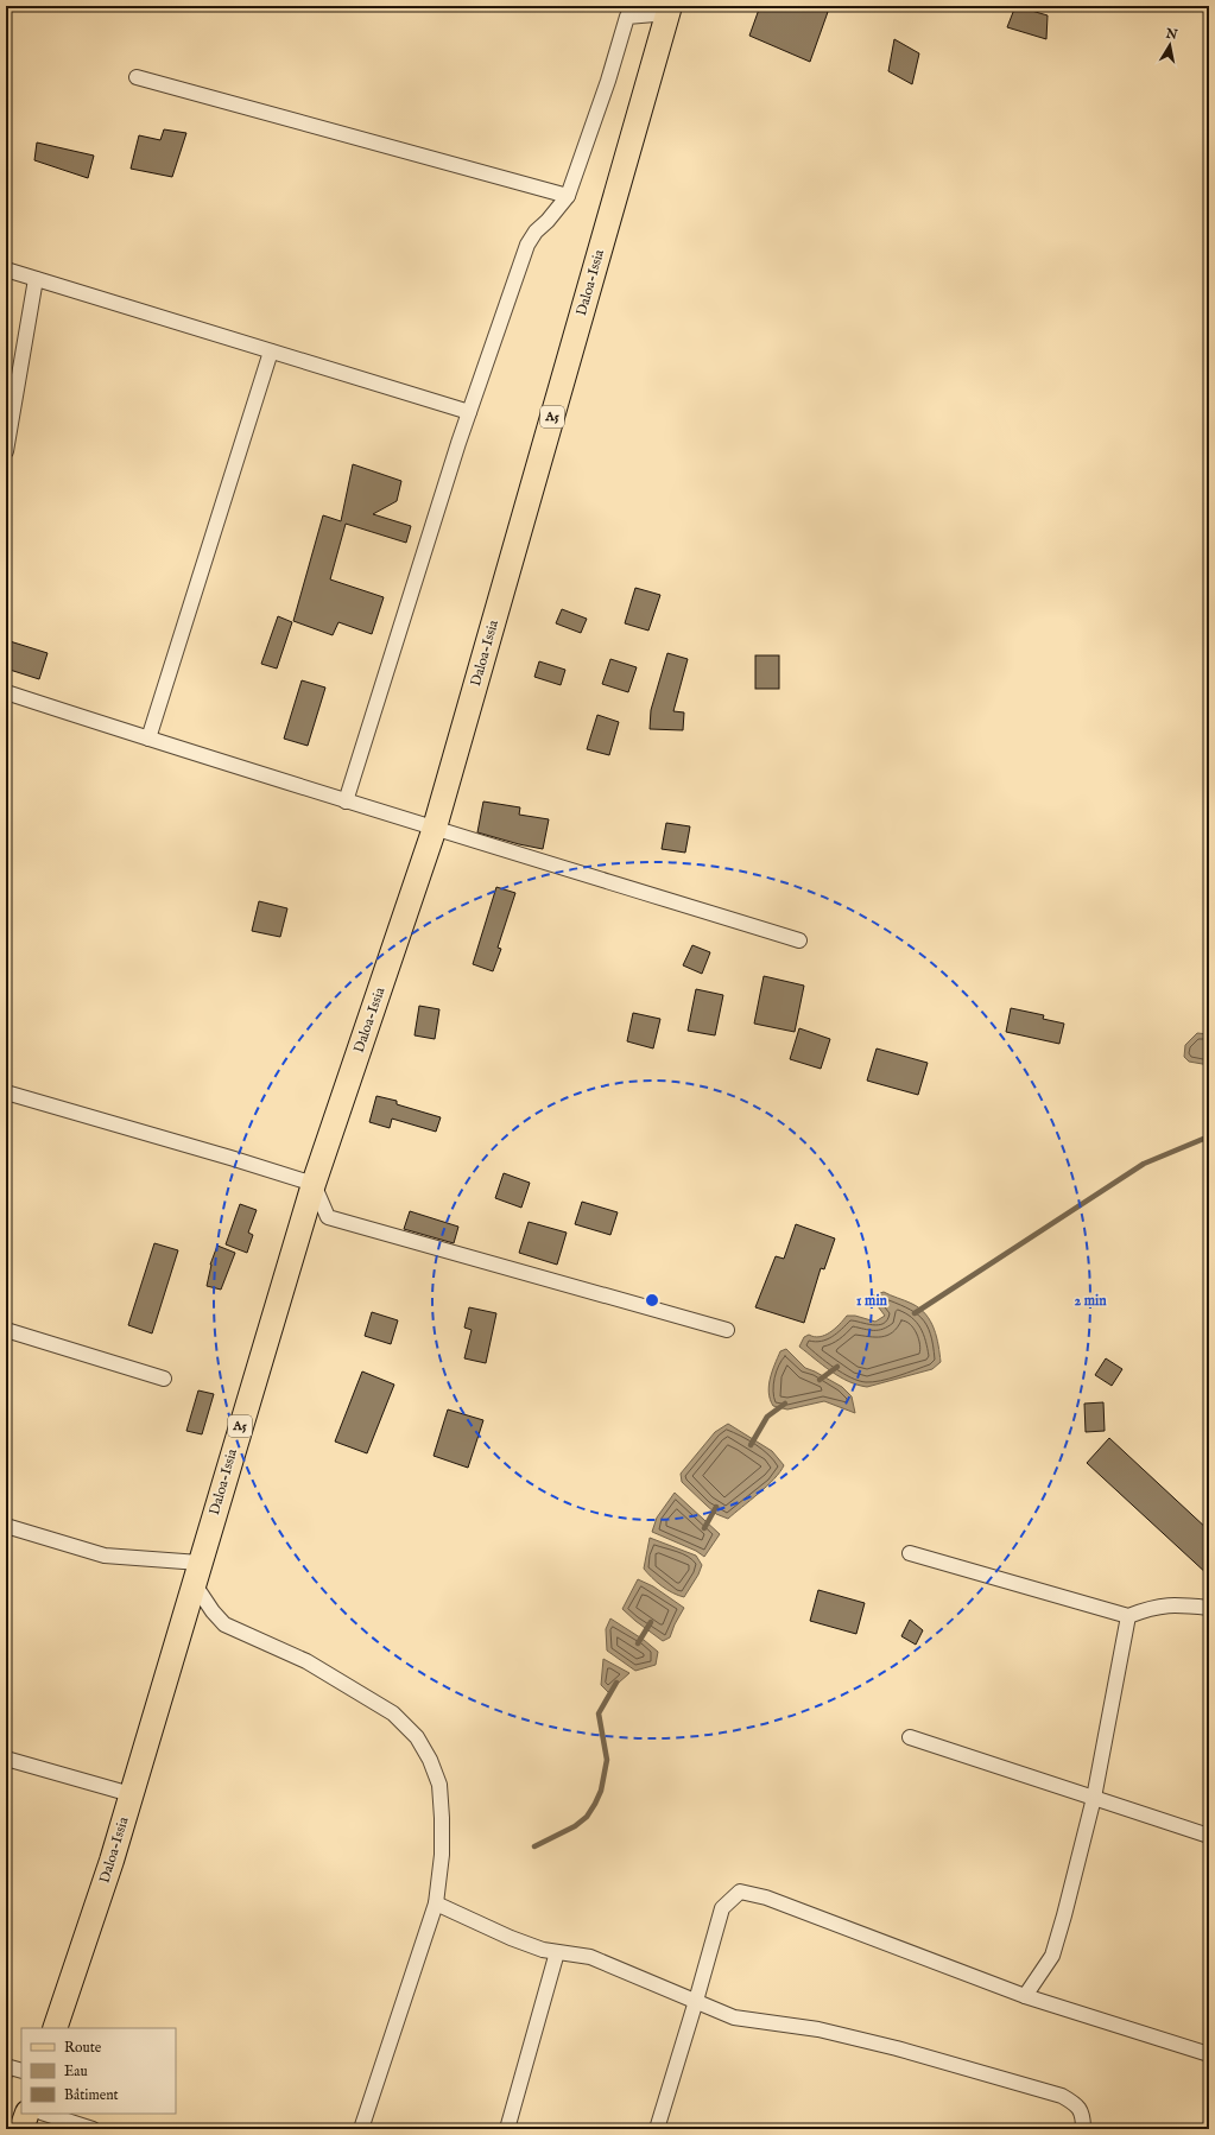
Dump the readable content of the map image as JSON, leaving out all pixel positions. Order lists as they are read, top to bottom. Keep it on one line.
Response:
{"streets":{"main road":["Daloa-Issia","A5"]},"legend":["Route","Eau","Bâtiment"],"north":"top","rings":["1 min","2 min"]}
